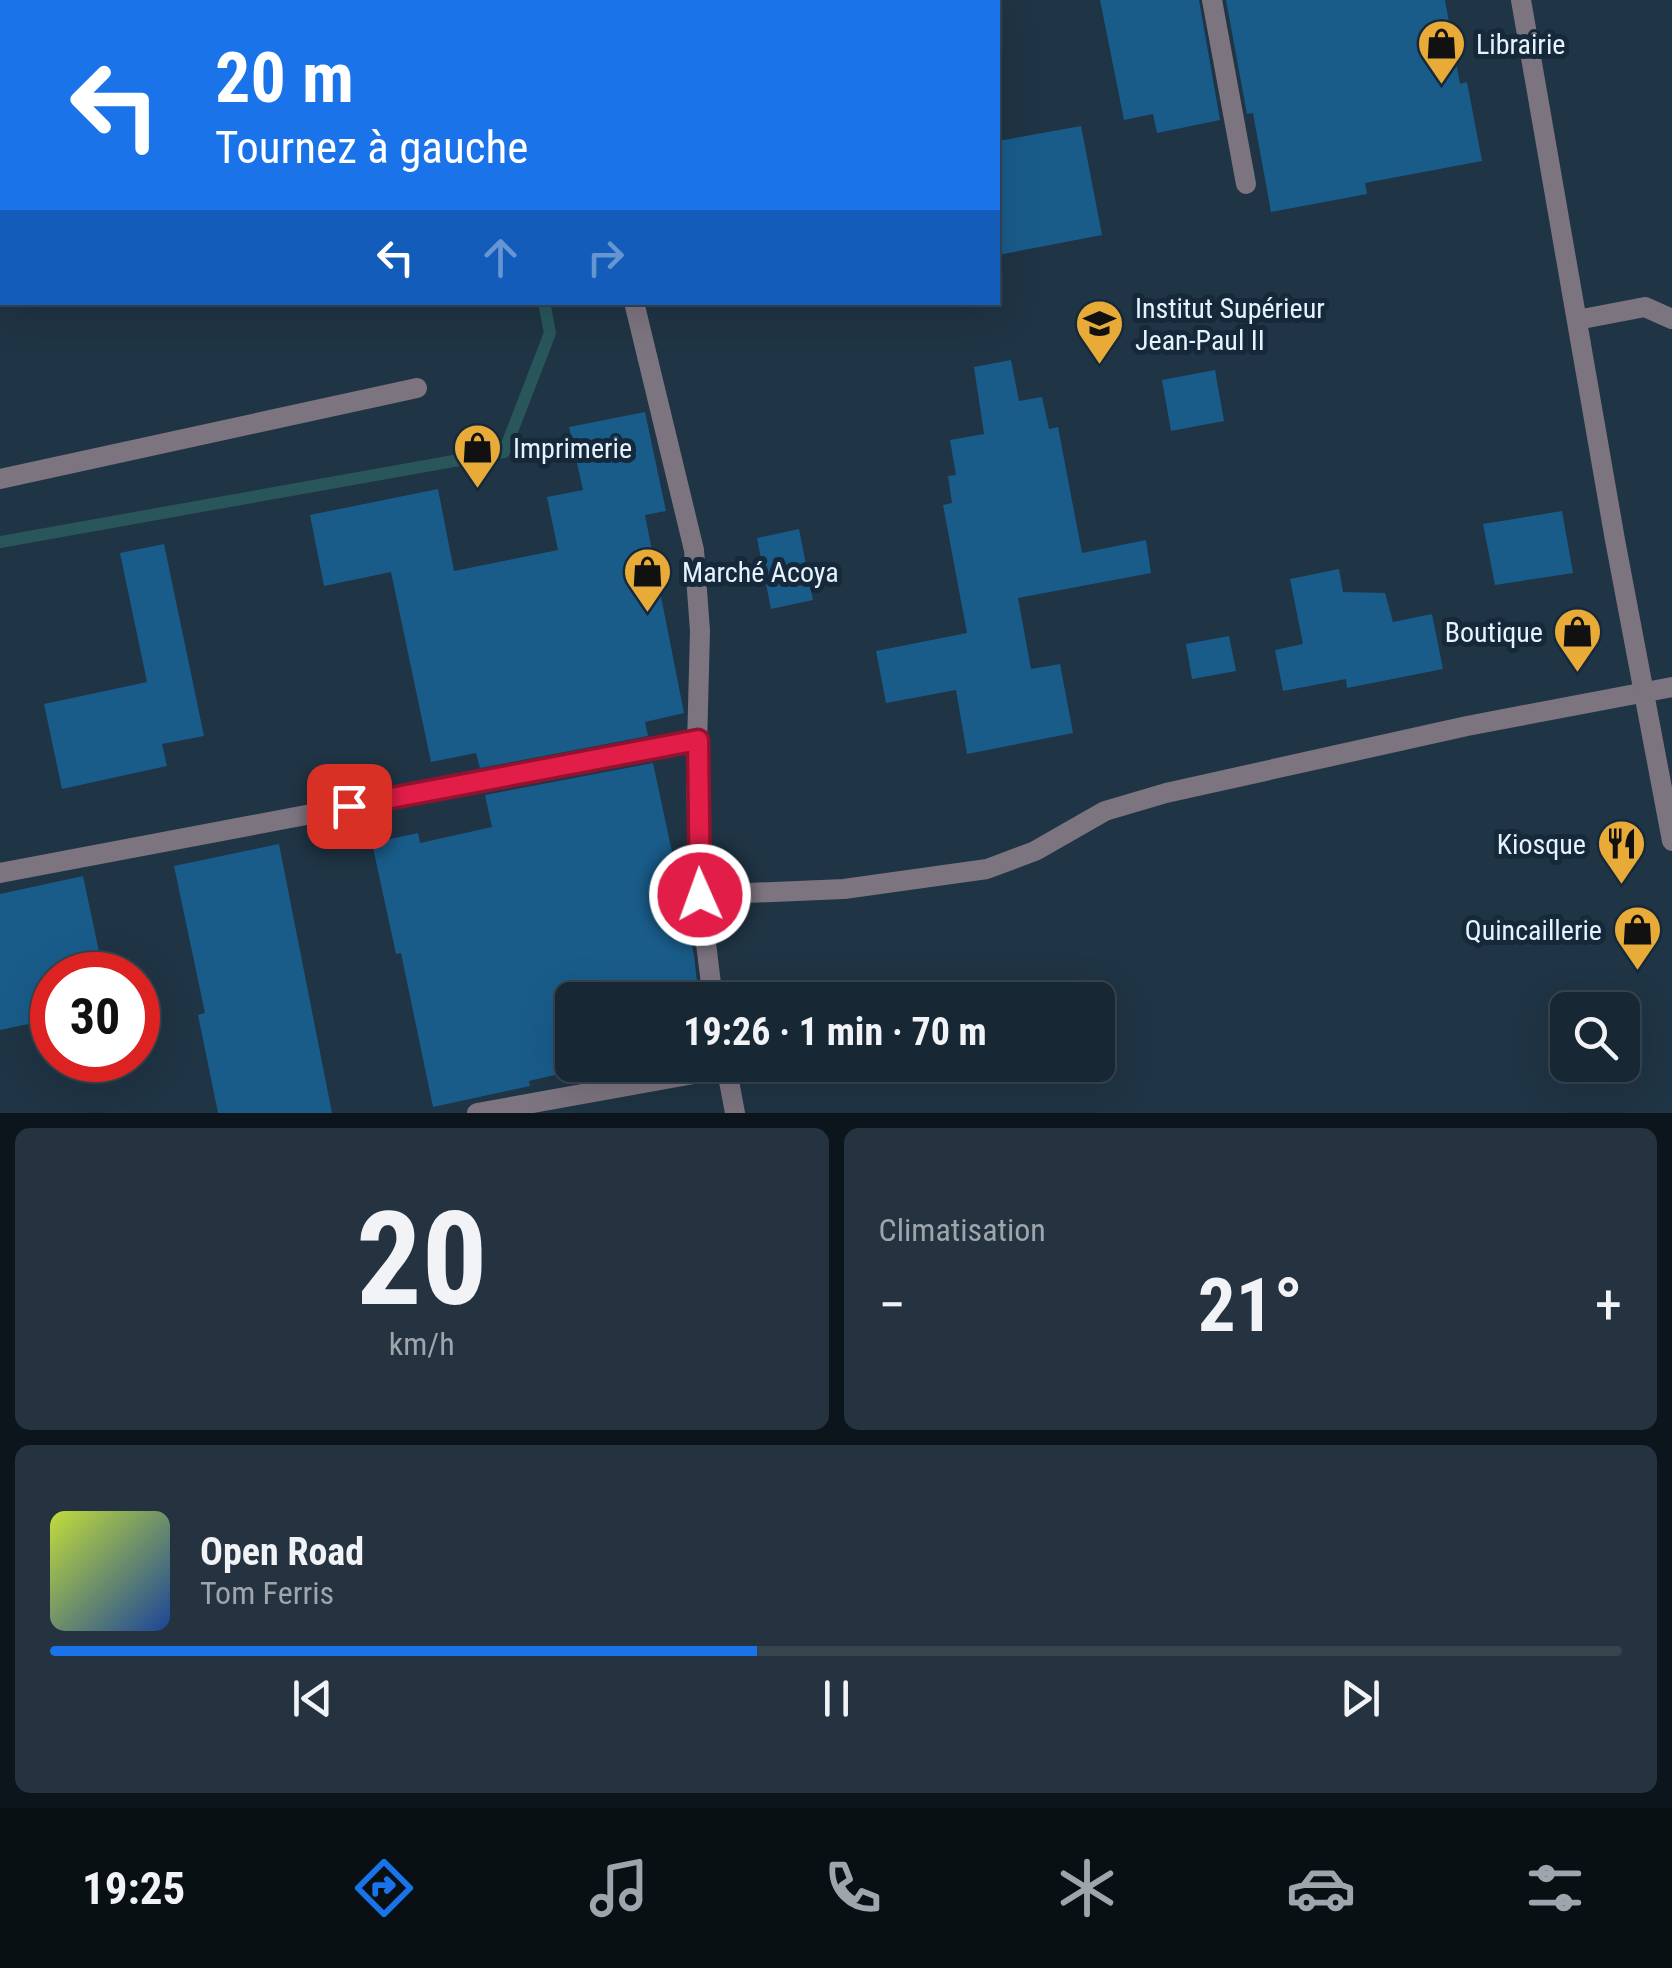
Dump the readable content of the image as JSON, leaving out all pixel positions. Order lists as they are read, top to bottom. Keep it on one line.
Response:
{"places":{"shop":["Librairie","Imprimerie","Marché Acoya","Boutique","Quincaillerie"],"school or university":["Institut Supérieur Jean-Paul II"],"restaurant":["Kiosque"]},"page":{"turn":["20 m","Tournez à gauche"],"limit":"30","trip":"19:26 · 1 min · 70 m","tile":[["20","km/h"],"Climatisation"],"heat":["−","21°","+"],"song":["Open Road","Tom Ferris"],"tabs":"19:25"}}
